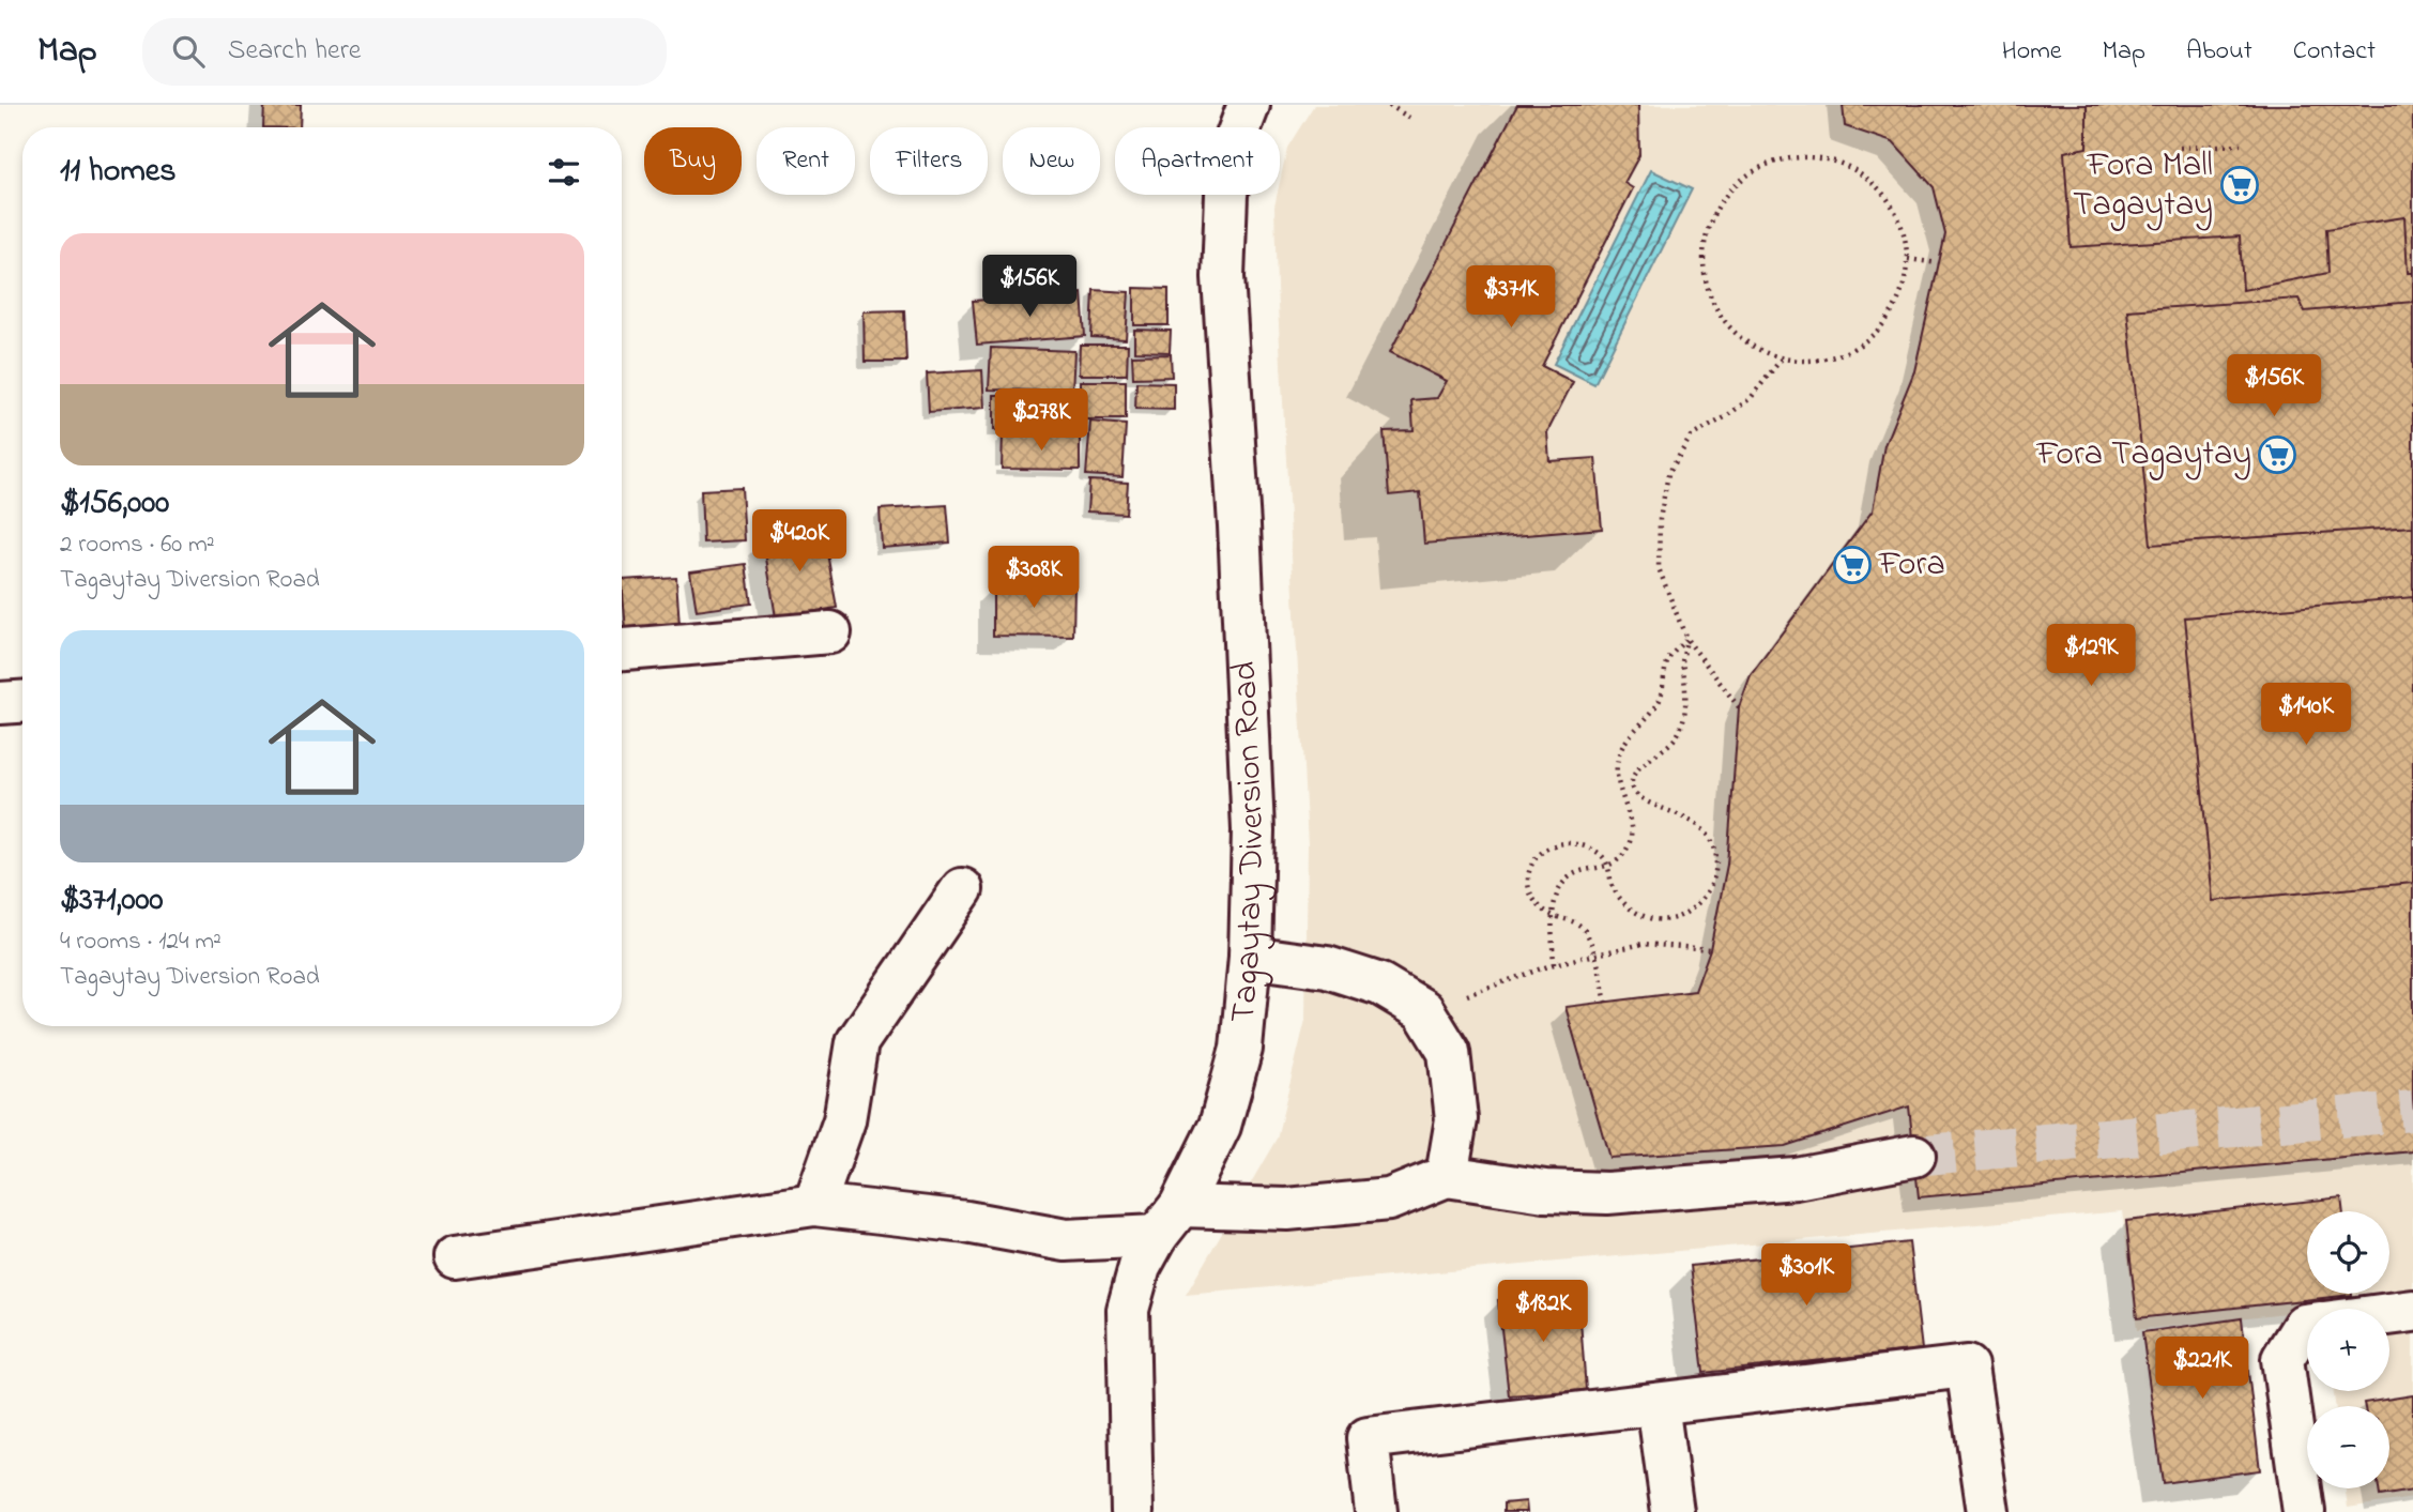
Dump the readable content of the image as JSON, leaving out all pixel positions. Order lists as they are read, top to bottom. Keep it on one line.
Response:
{"streets":{"street":["Tagaytay Diversion Road"]},"places":{"supermarket":["Fora Mall Tagaytay","Fora Tagaytay","Fora"]},"page":{"header":"Map","search":"Search here","nav":["Home","Map","About","Contact"],"chip":["Buy","Rent","Filters","New","Apartment"],"heading":"11 homes","list":[{"name":"$156,000","note":"2 rooms · 60 m² · Tagaytay Diversion Road"},{"name":"$371,000","note":"4 rooms · 124 m² · Tagaytay Diversion Road"}],"price":["$156K","$371K","$156K","$278K","$420K","$308K","$129K","$140K","$301K","$182K","$221K"],"map_buttons":["+","−"]}}
